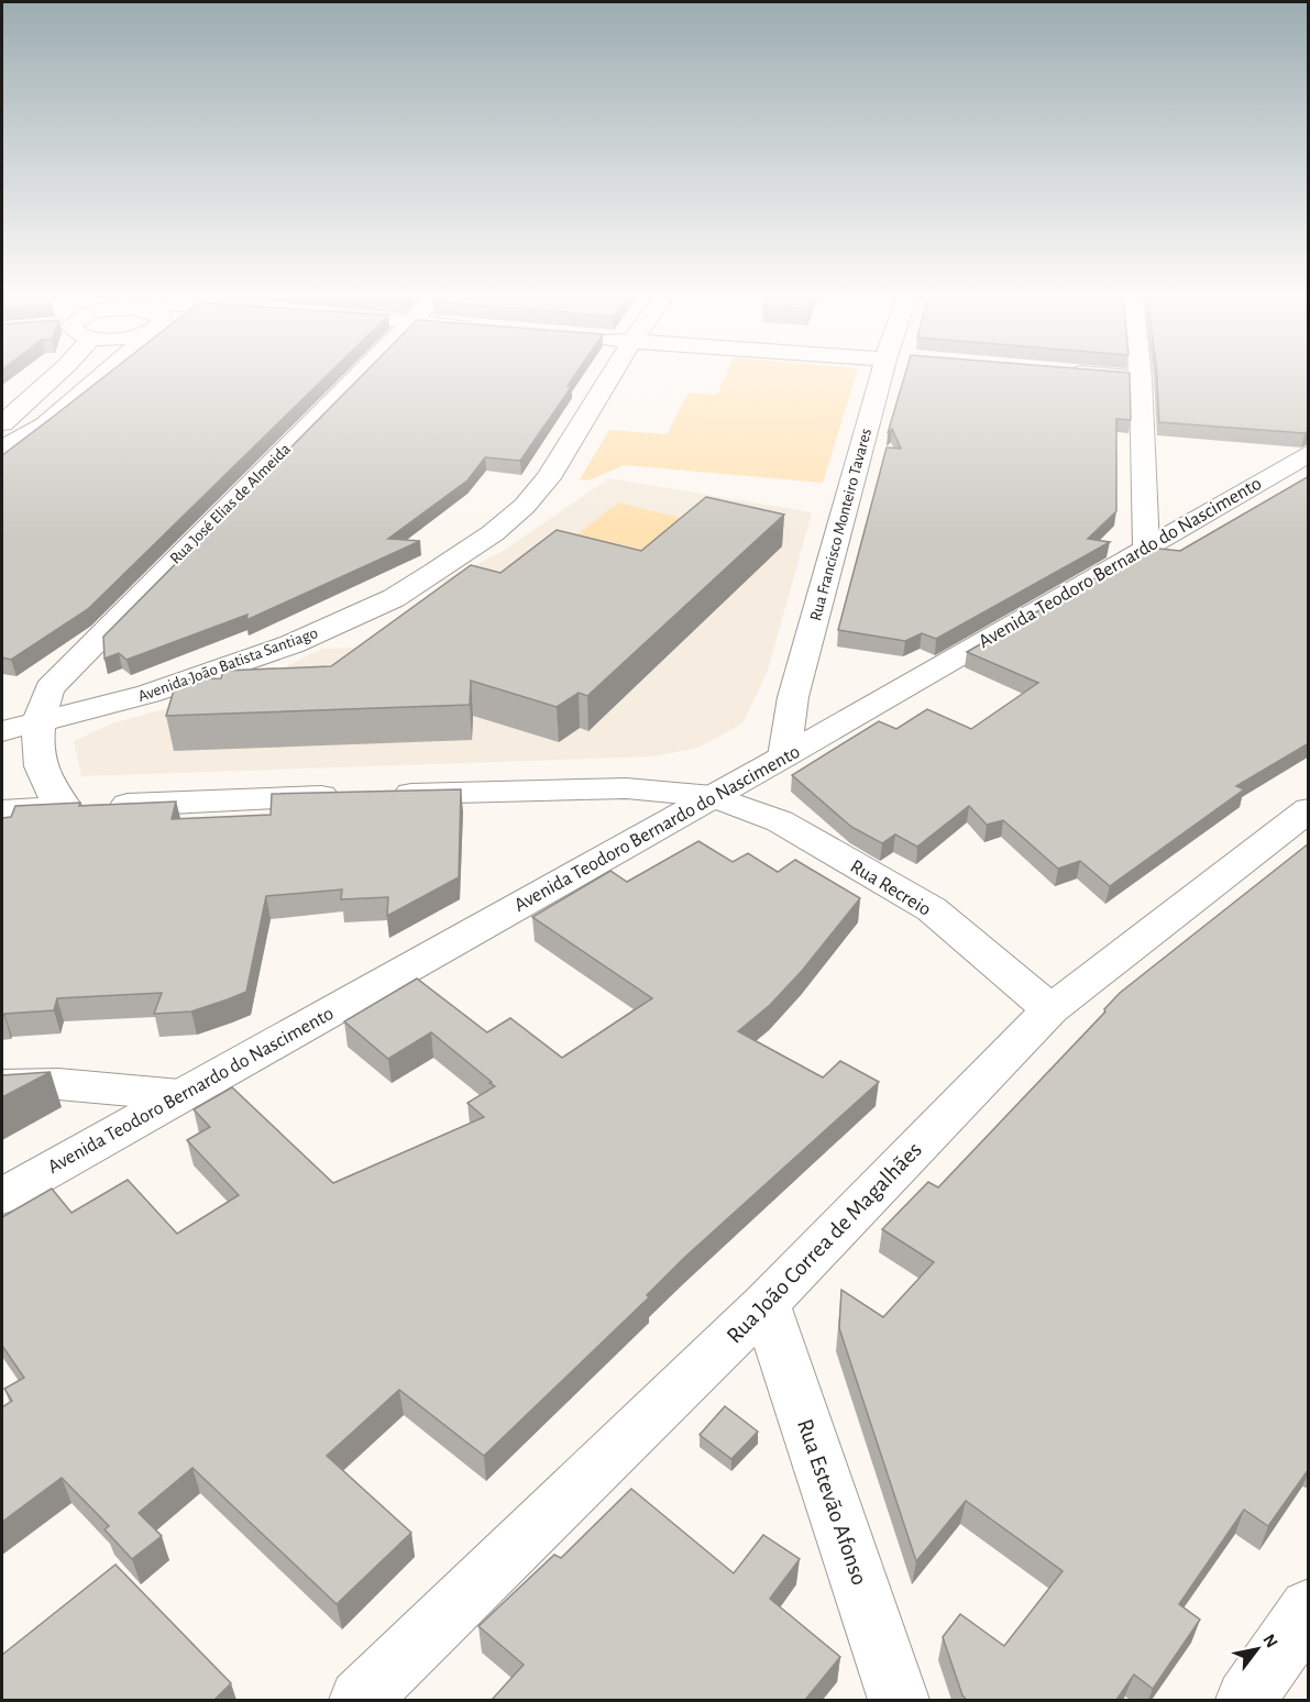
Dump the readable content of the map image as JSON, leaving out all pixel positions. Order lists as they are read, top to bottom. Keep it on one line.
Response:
{"streets":{"street":["Rua José Elias de Almeida","Rua Francisco Monteiro Tavares","Avenida Teodoro Bernardo do Nascimento","Avenida João Batista Santiago","Rua Recreio","Rua João Correa de Magalhães","Rua Estevão Afonso"]},"crossings":[["Rua José Elias de Almeida","Avenida João Batista Santiago"],["Rua Francisco Monteiro Tavares","Avenida Teodoro Bernardo do Nascimento"],["Avenida Teodoro Bernardo do Nascimento","Rua Recreio"],["Rua Recreio","Rua João Correa de Magalhães"],["Rua João Correa de Magalhães","Rua Estevão Afonso"]],"north":"top right"}
